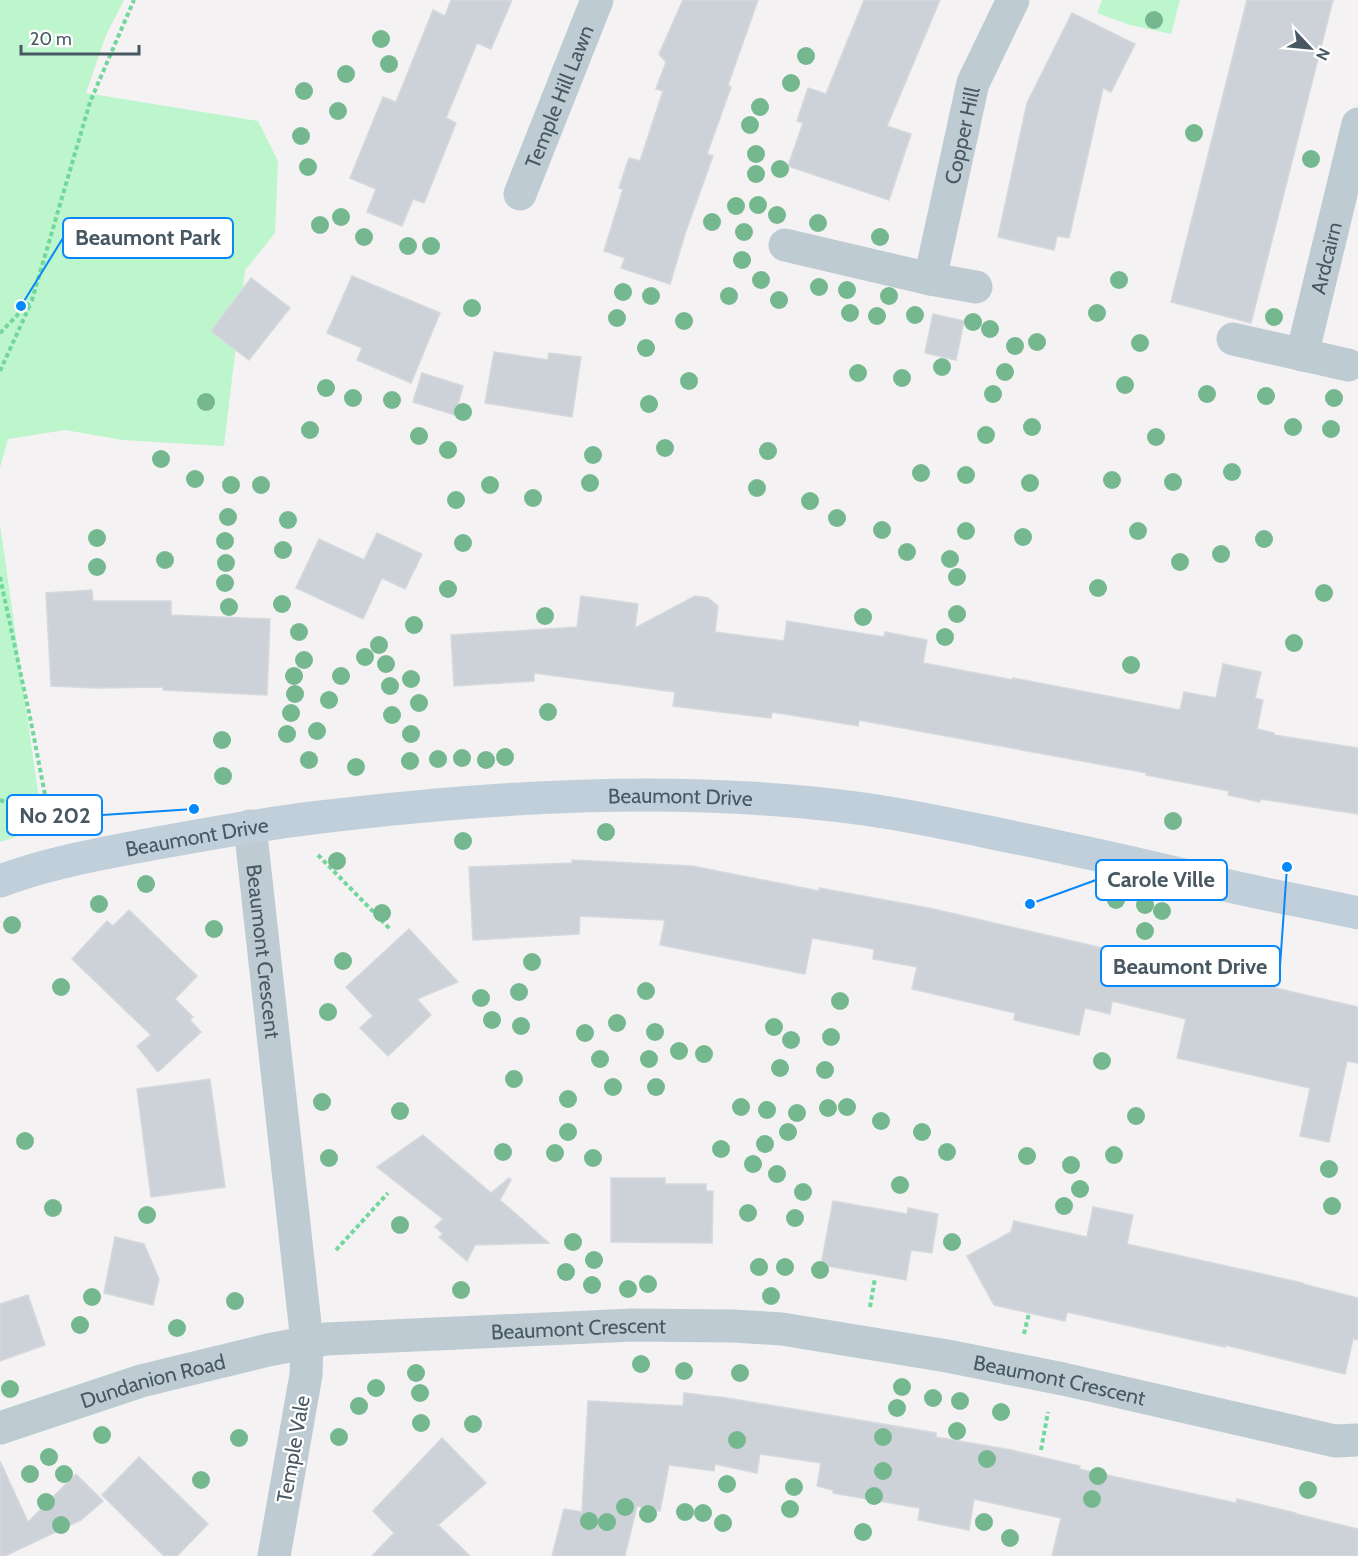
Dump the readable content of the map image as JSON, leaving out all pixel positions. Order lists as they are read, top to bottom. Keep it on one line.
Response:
{"streets":{"street":["Temple Hill Lawn","Copper Hill","Ardcairn","Beaumont Drive","Beaumont Crescent","Dundanion Road","Temple Vale"]},"crossings":[["Beaumont Drive","Beaumont Crescent"],["Beaumont Crescent","Dundanion Road"],["Beaumont Crescent","Temple Vale"],["Dundanion Road","Temple Vale"]],"places":["Beaumont Park","No 202","Beaumont Drive","Carole Ville"],"scale_bar":"20 m","north":"bottom right"}
